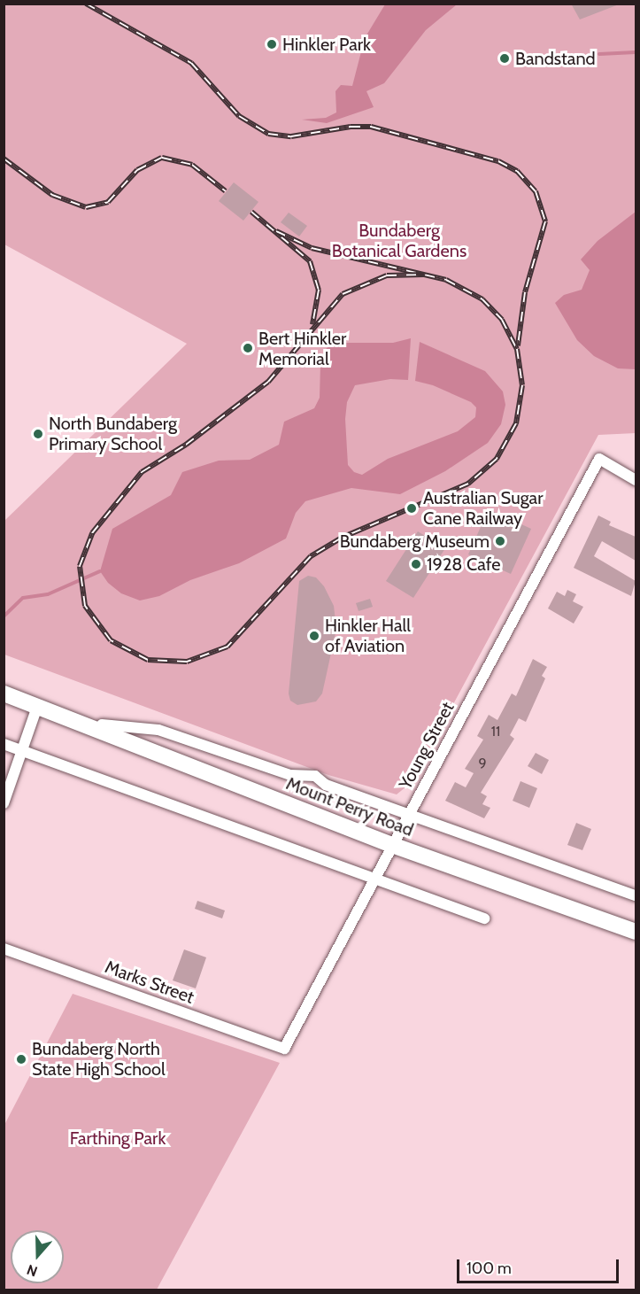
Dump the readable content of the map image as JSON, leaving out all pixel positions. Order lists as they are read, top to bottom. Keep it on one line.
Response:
{"streets":{"main road":["Mount Perry Road"],"street":["Young Street","Marks Street"]},"crossings":[["Young Street","Mount Perry Road"],["Young Street","Marks Street"]],"parks":["Bundaberg Botanical Gardens","Farthing Park"],"places":["Hinkler Park","Bandstand","Bert Hinkler Memorial","North Bundaberg Primary School","Australian Sugar Cane Railway","Bundaberg Museum","1928 Cafe","Hinkler Hall of Aviation","Bundaberg North State High School"],"house_numbers":["11","9"],"scale_bar":"100 m","north":"bottom"}
